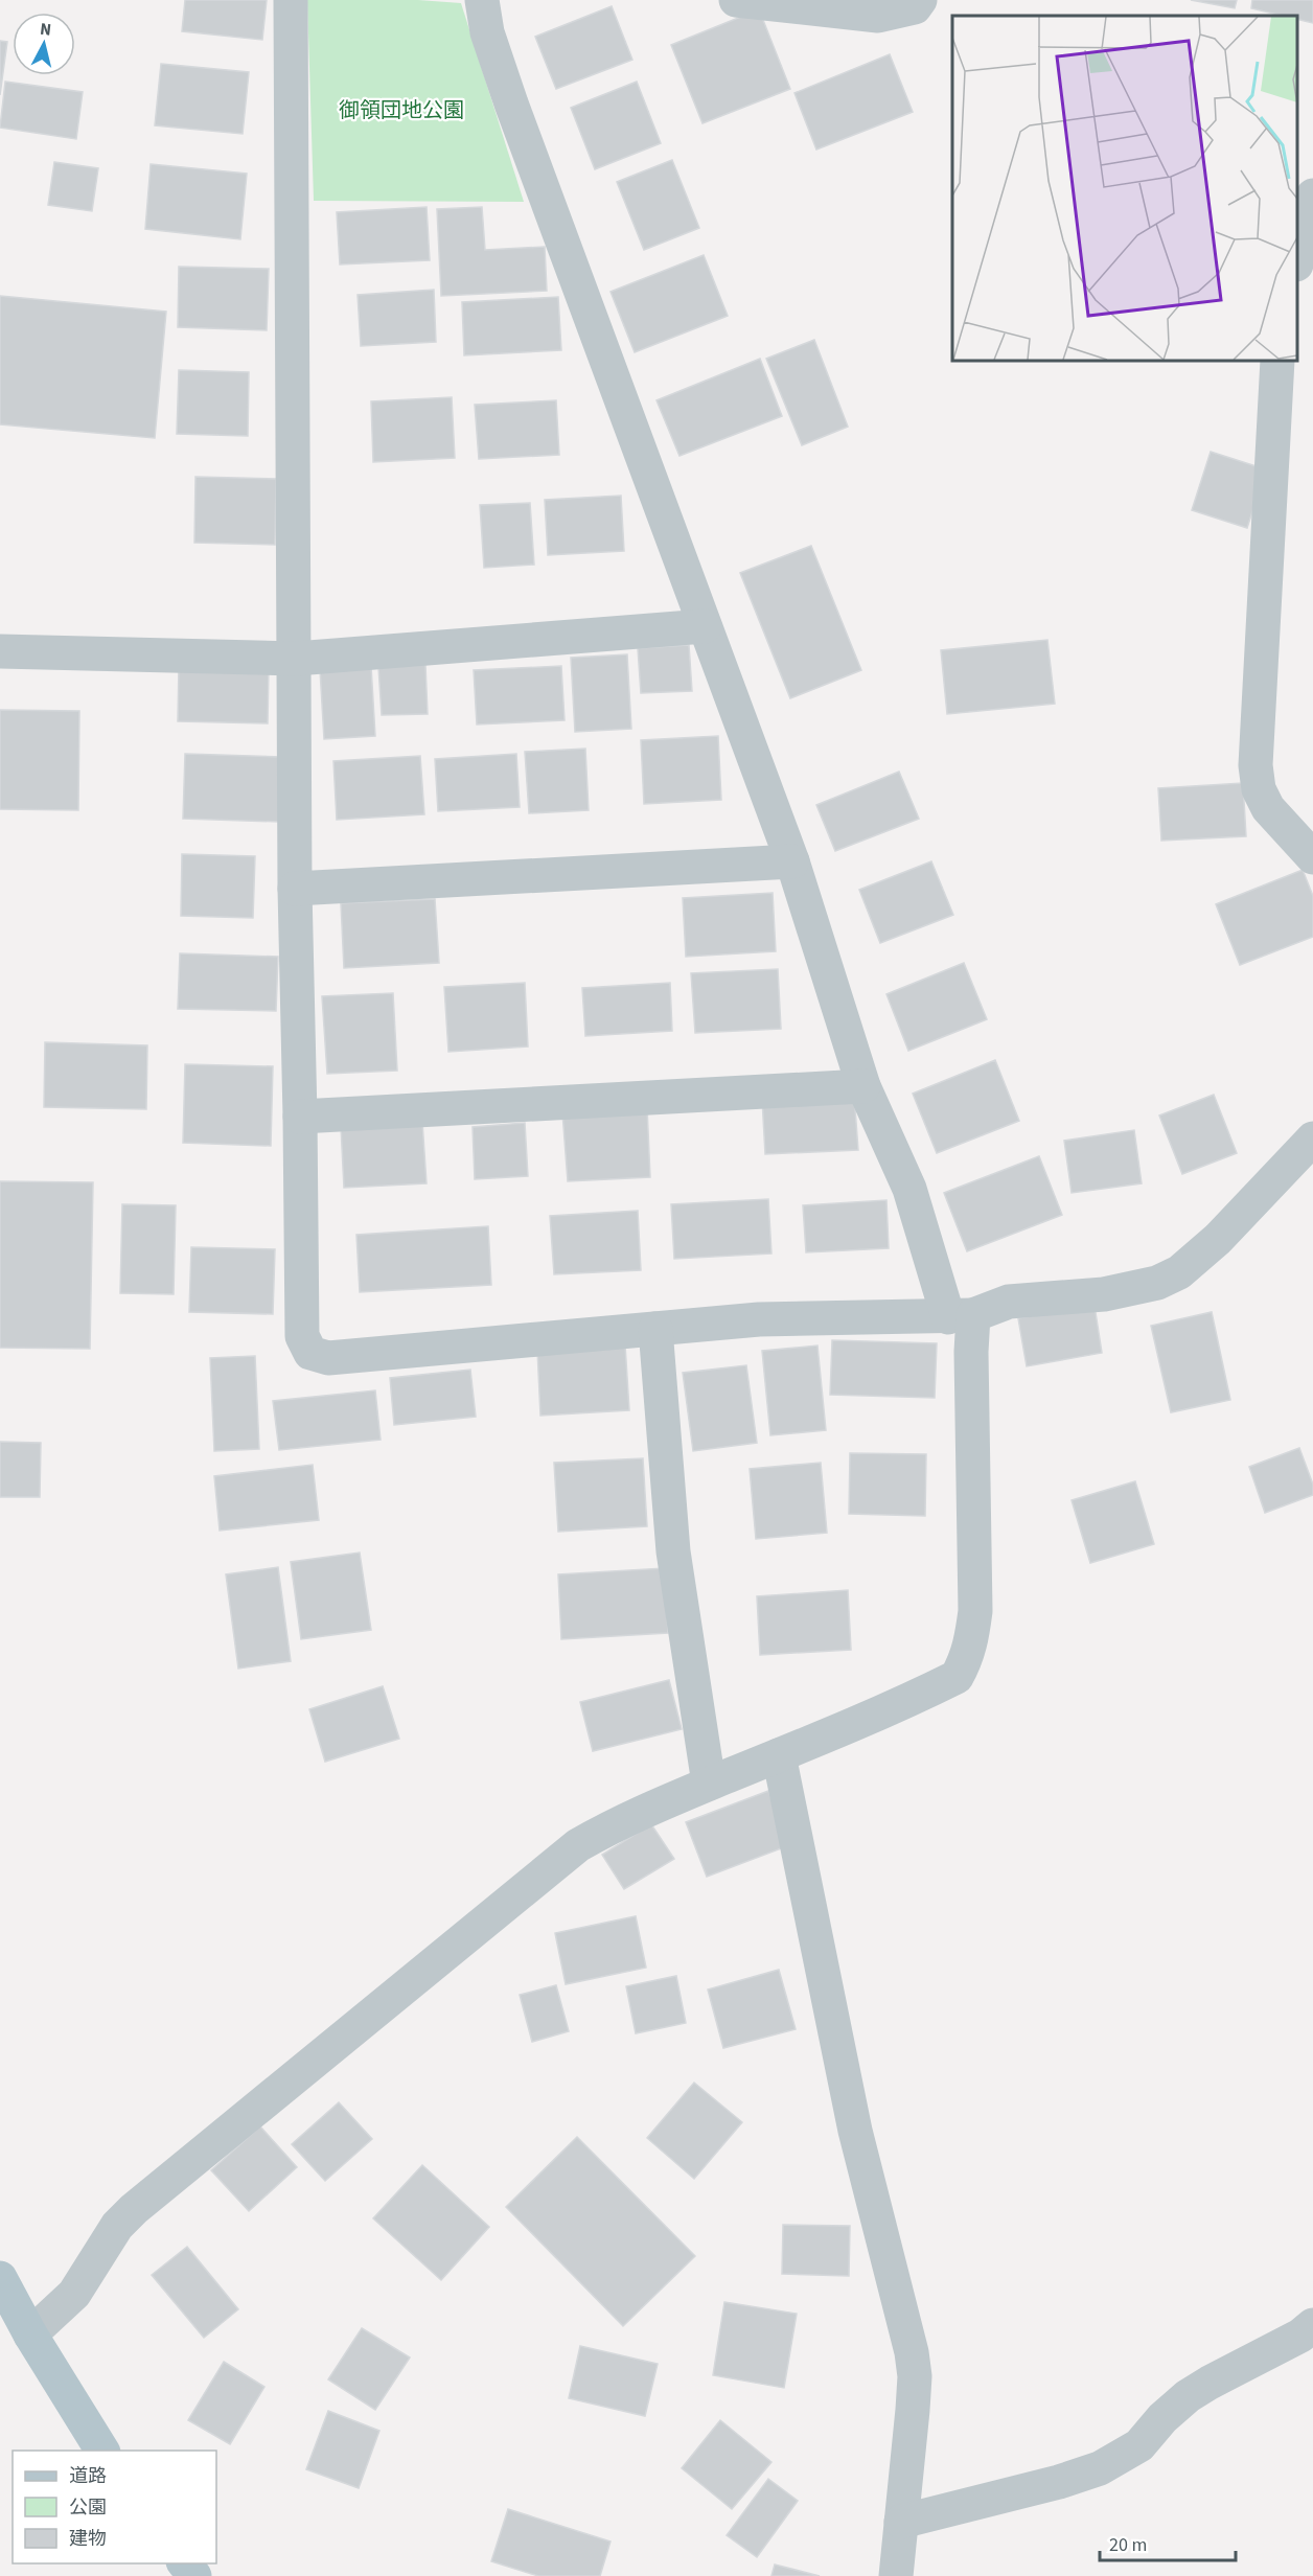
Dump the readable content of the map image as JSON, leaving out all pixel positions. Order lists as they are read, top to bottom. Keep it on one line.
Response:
{"parks":["御領団地公園"],"legend":["道路","公園","建物"],"scale_bar":"20 m","north":"top"}
